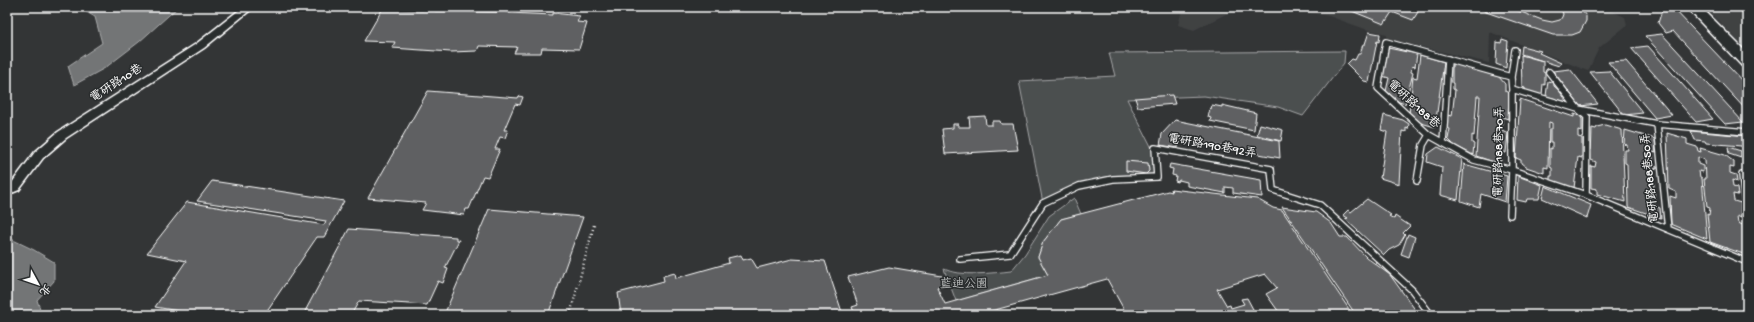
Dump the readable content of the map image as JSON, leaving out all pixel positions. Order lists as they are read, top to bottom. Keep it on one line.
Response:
{"streets":{"street":["電研路10巷"],"lane":["電研路188巷","電研路190巷92弄","電研路188巷70弄","電研路188巷50弄"]},"crossings":[["電研路188巷","電研路188巷70弄"],["電研路188巷","電研路188巷50弄"]],"parks":["藍迪公園"],"north":"bottom right"}
